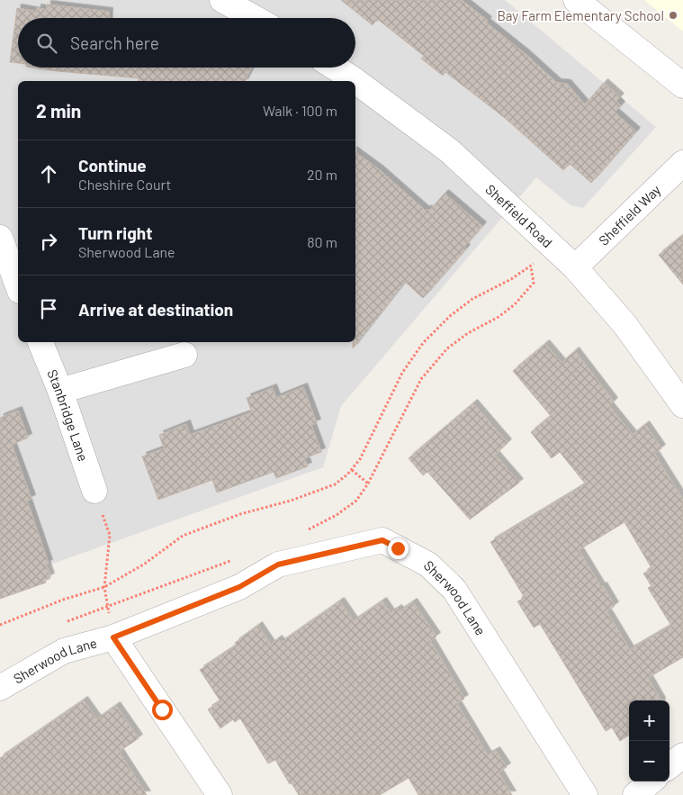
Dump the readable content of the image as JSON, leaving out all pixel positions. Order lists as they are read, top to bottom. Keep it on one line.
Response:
{"streets":{"street":["Sheffield Road","Sheffield Way","Stanbridge Lane","Sherwood Lane"]},"crossings":[["Sheffield Road","Sheffield Way"]],"places":["Bay Farm Elementary School"],"page":{"search":"Search here","heading":["2 min","Walk · 100 m"],"list":[["Continue","Cheshire Court","20 m"],["Turn right","Sherwood Lane","80 m"],"Arrive at destination"],"map_buttons":["+","−"]}}
